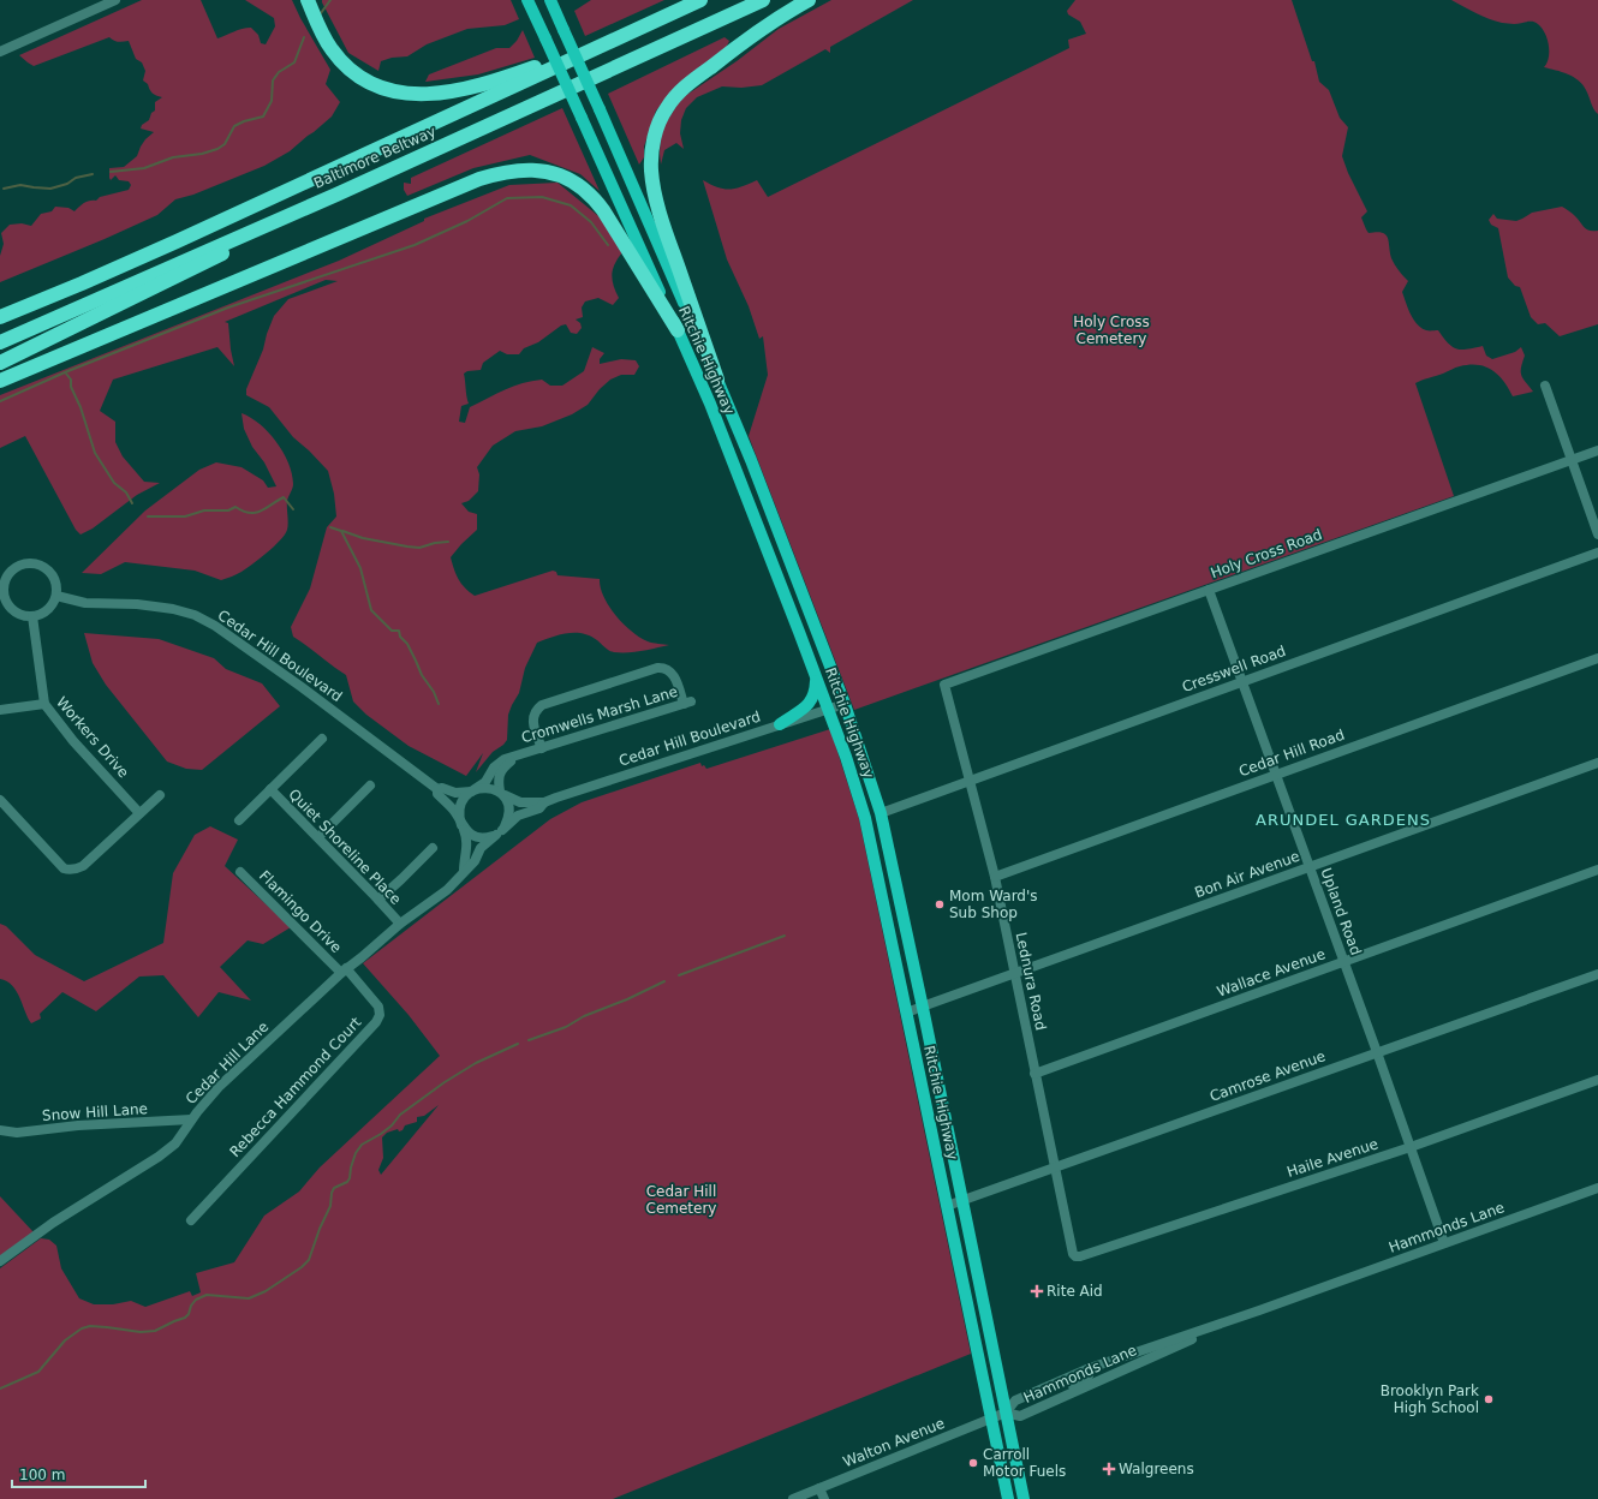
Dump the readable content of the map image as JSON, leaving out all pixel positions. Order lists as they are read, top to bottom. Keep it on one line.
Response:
{"streets":{"highway":["Baltimore Beltway"],"main road":["Ritchie Highway"],"street":["Holy Cross Road","Cedar Hill Boulevard","Cresswell Road","Cromwells Marsh Lane","Workers Drive","Cedar Hill Road","Quiet Shoreline Place","Bon Air Avenue","Flamingo Drive","Upland Road","Wallace Avenue","Lednura Road","Cedar Hill Lane","Camrose Avenue","Rebecca Hammond Court","Snow Hill Lane","Haile Avenue","Hammonds Lane","Walton Avenue"]},"crossings":[["Ritchie Highway","Cedar Hill Boulevard"],["Ritchie Highway","Cresswell Road"],["Ritchie Highway","Bon Air Avenue"],["Ritchie Highway","Camrose Avenue"],["Ritchie Highway","Hammonds Lane"],["Ritchie Highway","Walton Avenue"],["Holy Cross Road","Upland Road"],["Holy Cross Road","Lednura Road"],["Cedar Hill Boulevard","Cromwells Marsh Lane"],["Cedar Hill Boulevard","Workers Drive"],["Cedar Hill Boulevard","Cedar Hill Lane"],["Cresswell Road","Upland Road"],["Cresswell Road","Lednura Road"],["Cromwells Marsh Lane","Cedar Hill Lane"],["Cedar Hill Road","Upland Road"],["Cedar Hill Road","Lednura Road"],["Quiet Shoreline Place","Cedar Hill Lane"],["Bon Air Avenue","Upland Road"],["Bon Air Avenue","Lednura Road"],["Flamingo Drive","Cedar Hill Lane"],["Flamingo Drive","Rebecca Hammond Court"],["Upland Road","Wallace Avenue"],["Upland Road","Camrose Avenue"],["Upland Road","Haile Avenue"],["Upland Road","Hammonds Lane"],["Wallace Avenue","Lednura Road"],["Lednura Road","Camrose Avenue"],["Lednura Road","Haile Avenue"],["Cedar Hill Lane","Rebecca Hammond Court"],["Cedar Hill Lane","Snow Hill Lane"],["Hammonds Lane","Walton Avenue"]],"districts":["ARUNDEL GARDENS"],"parks":["Holy Cross Cemetery","Cedar Hill Cemetery"],"places":{"other":["Mom Ward's Sub Shop","Brooklyn Park High School","Carroll Motor Fuels"],"health":["Rite Aid","Walgreens"]},"scale_bar":"100 m"}
